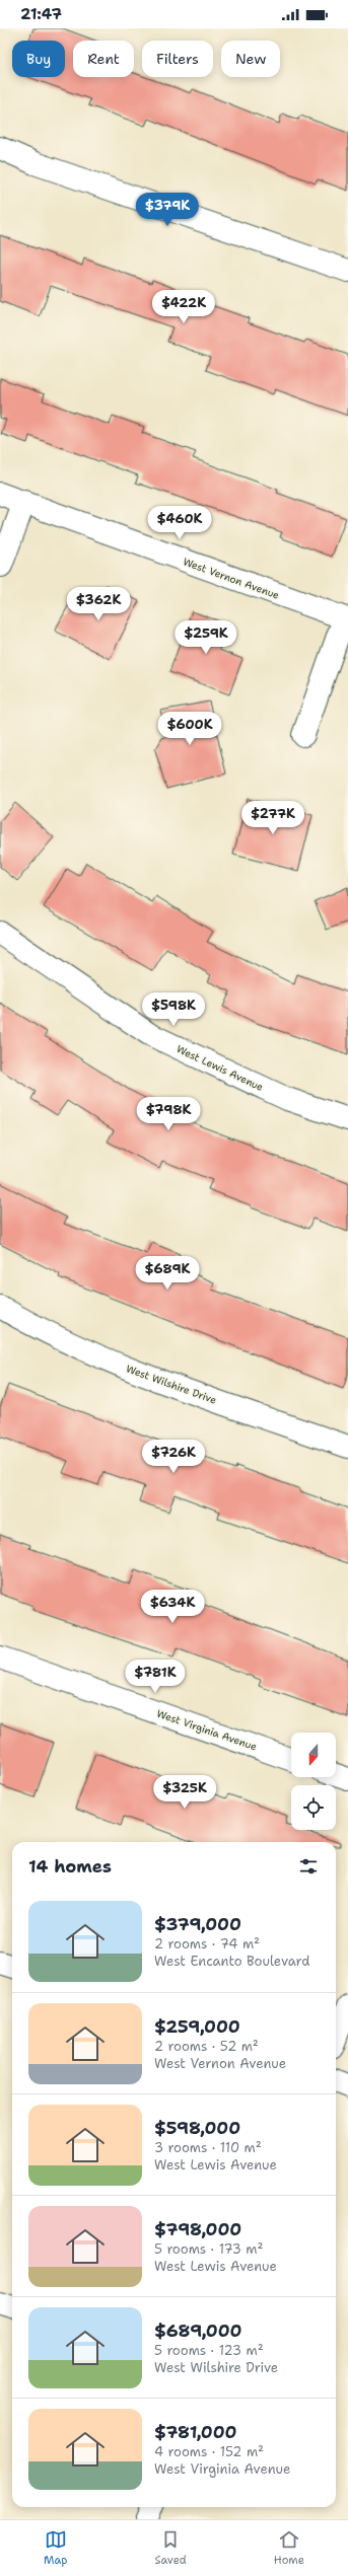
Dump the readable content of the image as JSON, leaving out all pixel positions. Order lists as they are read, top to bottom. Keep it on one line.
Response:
{"streets":{"street":["West Vernon Avenue","West Lewis Avenue","West Wilshire Drive","West Virginia Avenue"]},"north":"bottom","page":{"status":"21:47","chip":["Buy","Rent","Filters","New"],"price":["$379K","$422K","$460K","$362K","$259K","$600K","$277K","$598K","$798K","$689K","$726K","$634K","$781K","$325K"],"heading":"14 homes","list":[{"name":"$379,000","note":"2 rooms · 74 m² · West Encanto Boulevard"},{"name":"$259,000","note":"2 rooms · 52 m² · West Vernon Avenue"},{"name":"$598,000","note":"3 rooms · 110 m² · West Lewis Avenue"},{"name":"$798,000","note":"5 rooms · 173 m² · West Lewis Avenue"},{"name":"$689,000","note":"5 rooms · 123 m² · West Wilshire Drive"},{"name":"$781,000","note":"4 rooms · 152 m² · West Virginia Avenue"}],"tabs":["Map","Saved","Home"]}}
